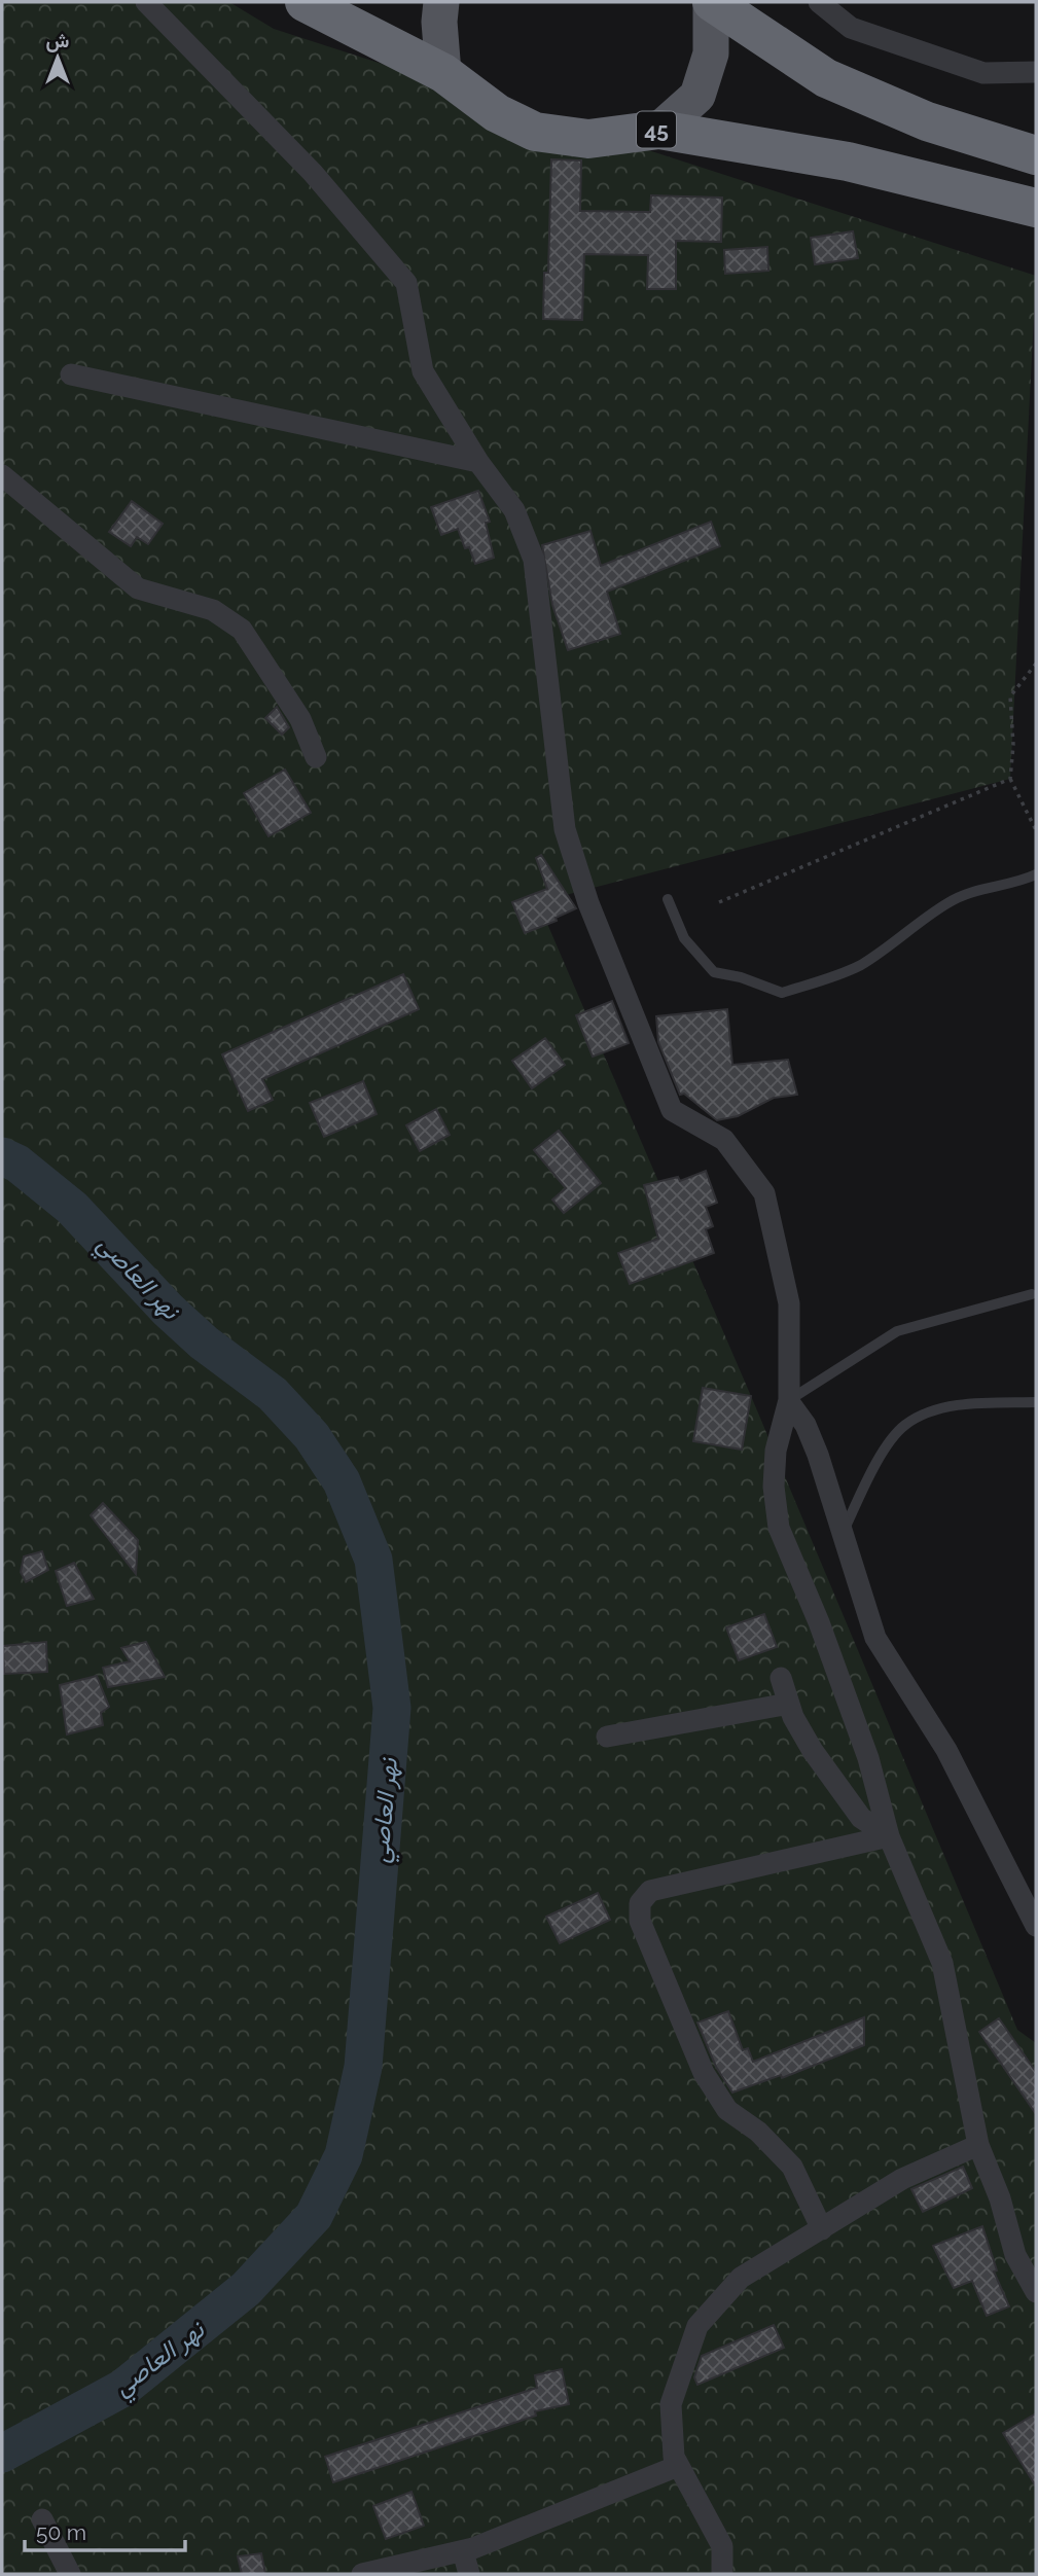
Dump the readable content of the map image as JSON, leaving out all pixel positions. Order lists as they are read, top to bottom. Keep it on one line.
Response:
{"streets":{"highway":["45"]},"water":["نهر العاصي"],"scale_bar":"50 m","north":"top"}
